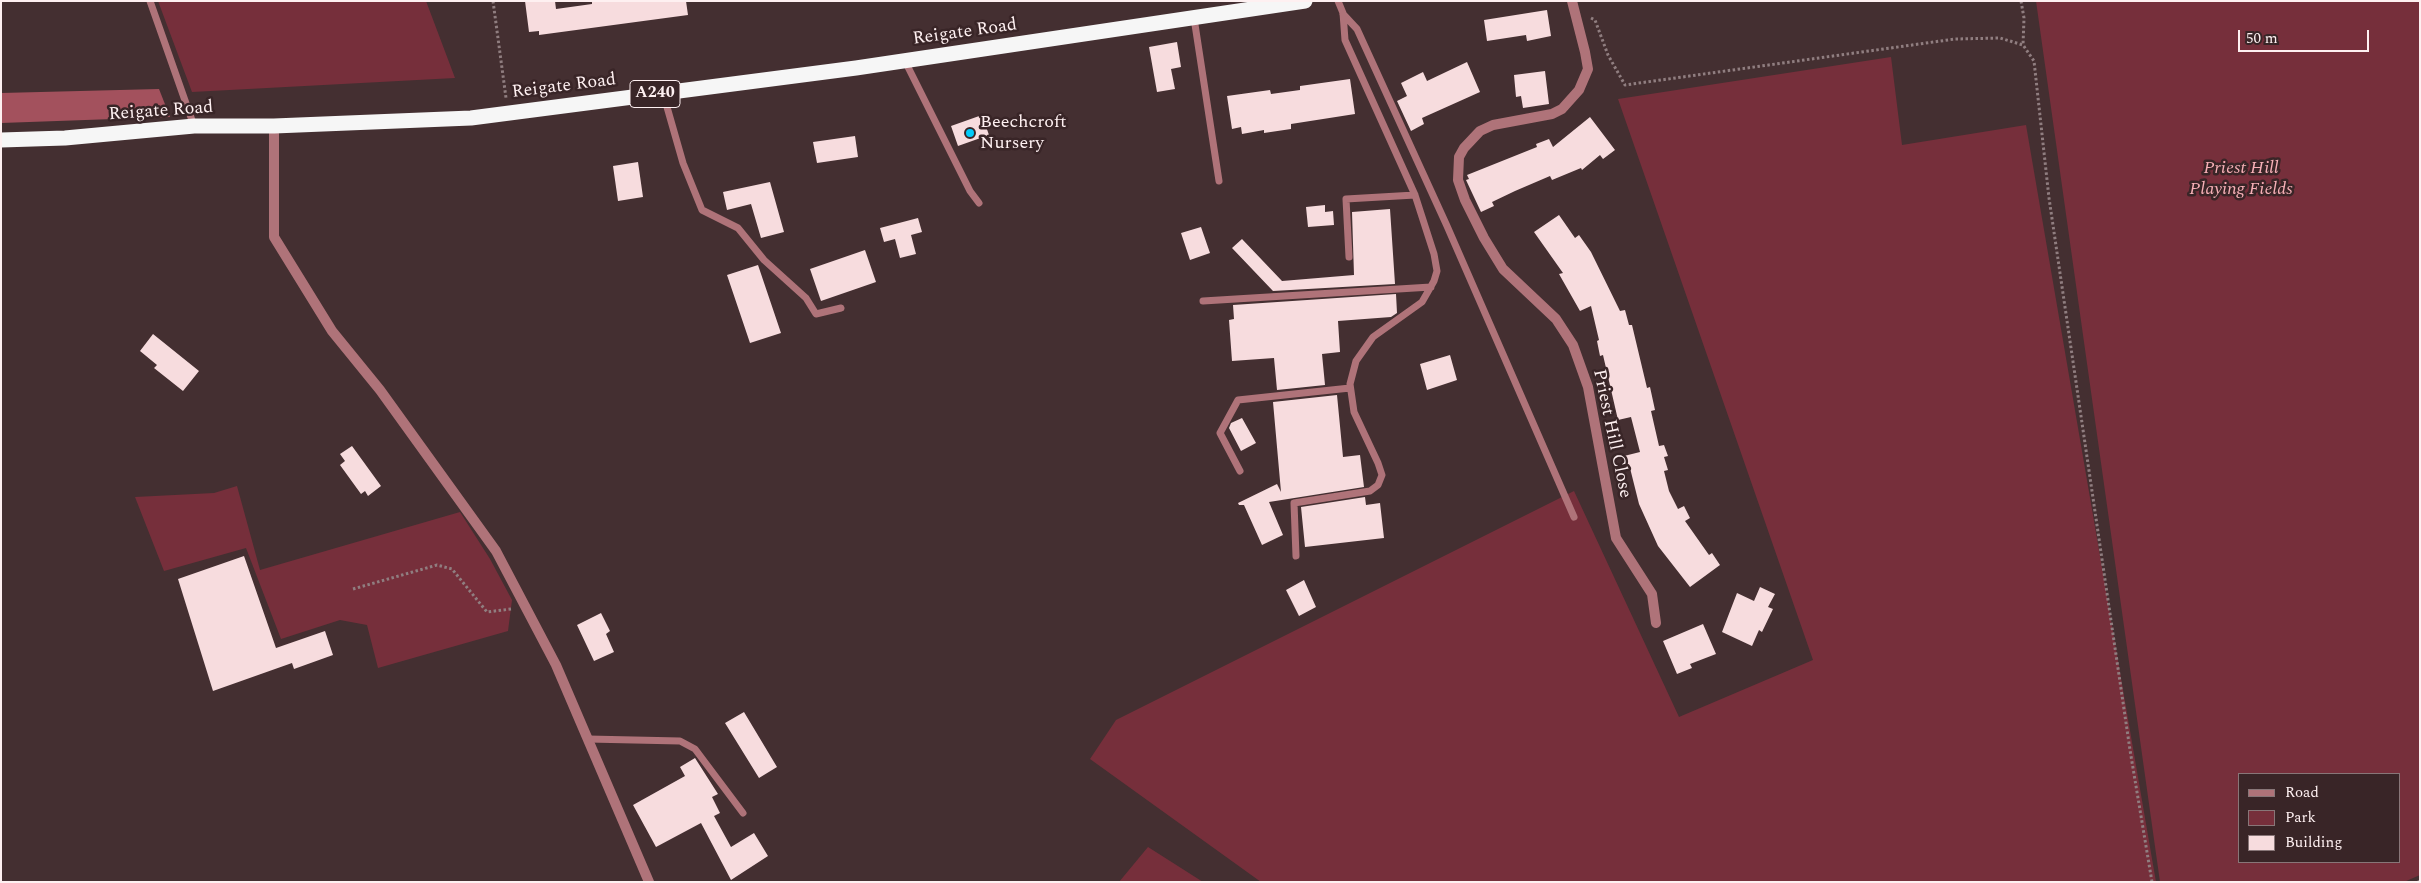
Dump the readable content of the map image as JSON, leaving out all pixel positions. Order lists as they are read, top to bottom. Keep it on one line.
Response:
{"streets":{"highway":["Reigate Road","A240"],"street":["Priest Hill Close"]},"parks":["Priest Hill Playing Fields"],"places":["Beechcroft Nursery"],"legend":["Road","Park","Building"],"scale_bar":"50 m"}
